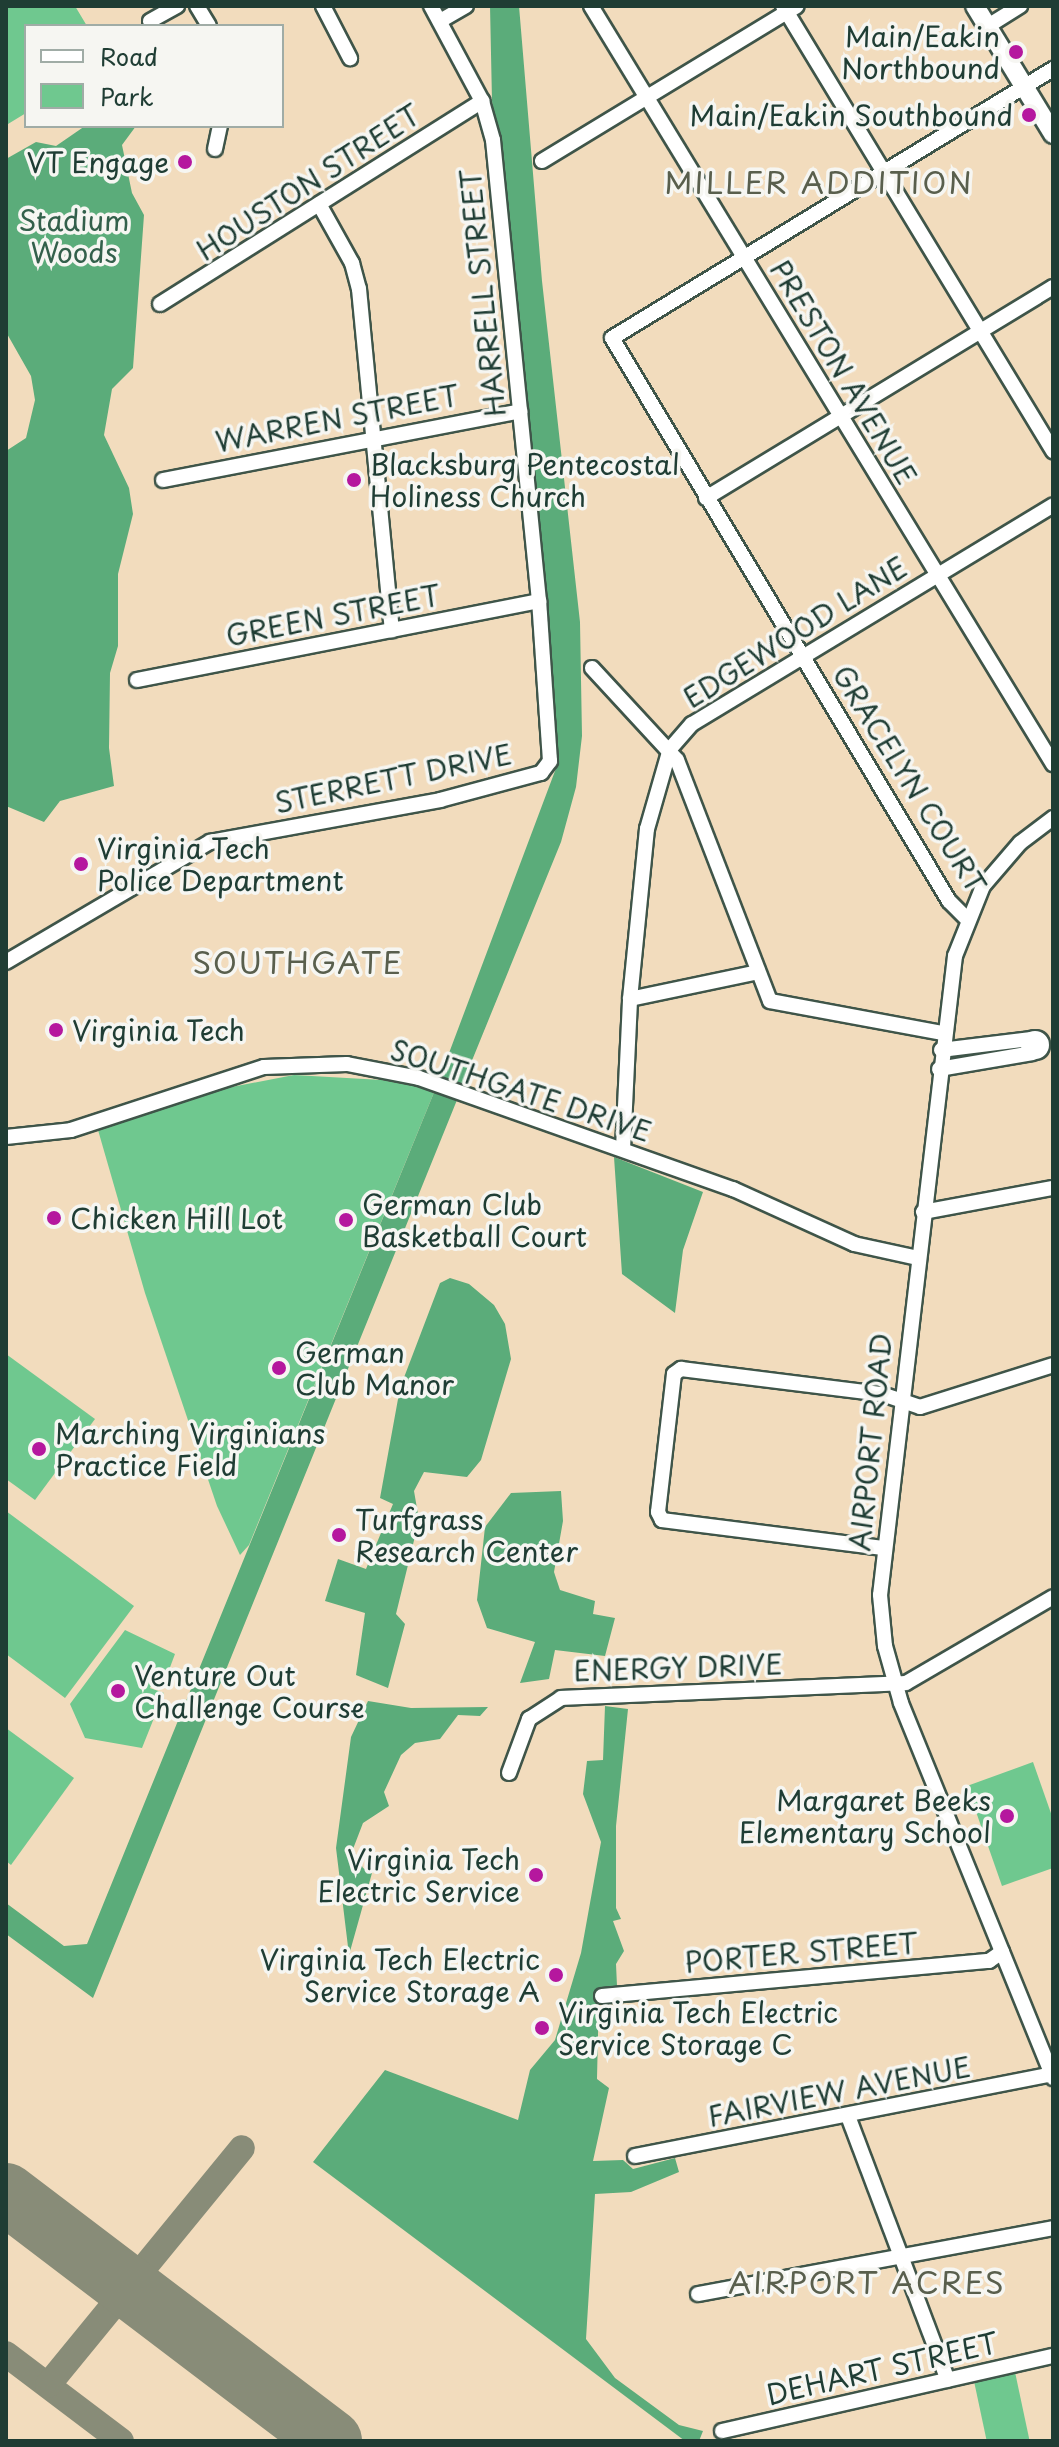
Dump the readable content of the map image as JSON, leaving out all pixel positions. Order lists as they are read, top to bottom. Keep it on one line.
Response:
{"streets":{"street":["HOUSTON STREET","HARRELL STREET","PRESTON AVENUE","WARREN STREET","GREEN STREET","EDGEWOOD LANE","STERRETT DRIVE","GRACELYN COURT","SOUTHGATE DRIVE","AIRPORT ROAD","ENERGY DRIVE","PORTER STREET","FAIRVIEW AVENUE","DEHART STREET"]},"crossings":[["HOUSTON STREET","HARRELL STREET"],["HARRELL STREET","WARREN STREET"],["HARRELL STREET","GREEN STREET"],["HARRELL STREET","STERRETT DRIVE"],["PRESTON AVENUE","EDGEWOOD LANE"],["PRESTON AVENUE","GRACELYN COURT"],["EDGEWOOD LANE","GRACELYN COURT"],["EDGEWOOD LANE","SOUTHGATE DRIVE"],["GRACELYN COURT","AIRPORT ROAD"],["SOUTHGATE DRIVE","AIRPORT ROAD"],["AIRPORT ROAD","ENERGY DRIVE"],["AIRPORT ROAD","PORTER STREET"],["AIRPORT ROAD","FAIRVIEW AVENUE"]],"districts":["MILLER ADDITION","SOUTHGATE","AIRPORT ACRES"],"parks":["Stadium Woods"],"places":["Main/Eakin Northbound","Main/Eakin Southbound","VT Engage","Blacksburg Pentecostal Holiness Church","Virginia Tech Police Department","Virginia Tech","Chicken Hill Lot","German Club Basketball Court","German Club Manor","Marching Virginians Practice Field","Turfgrass Research Center","Venture Out Challenge Course","Margaret Beeks Elementary School","Virginia Tech Electric Service","Virginia Tech Electric Service Storage A","Virginia Tech Electric Service Storage C"],"legend":["Road","Park"]}
